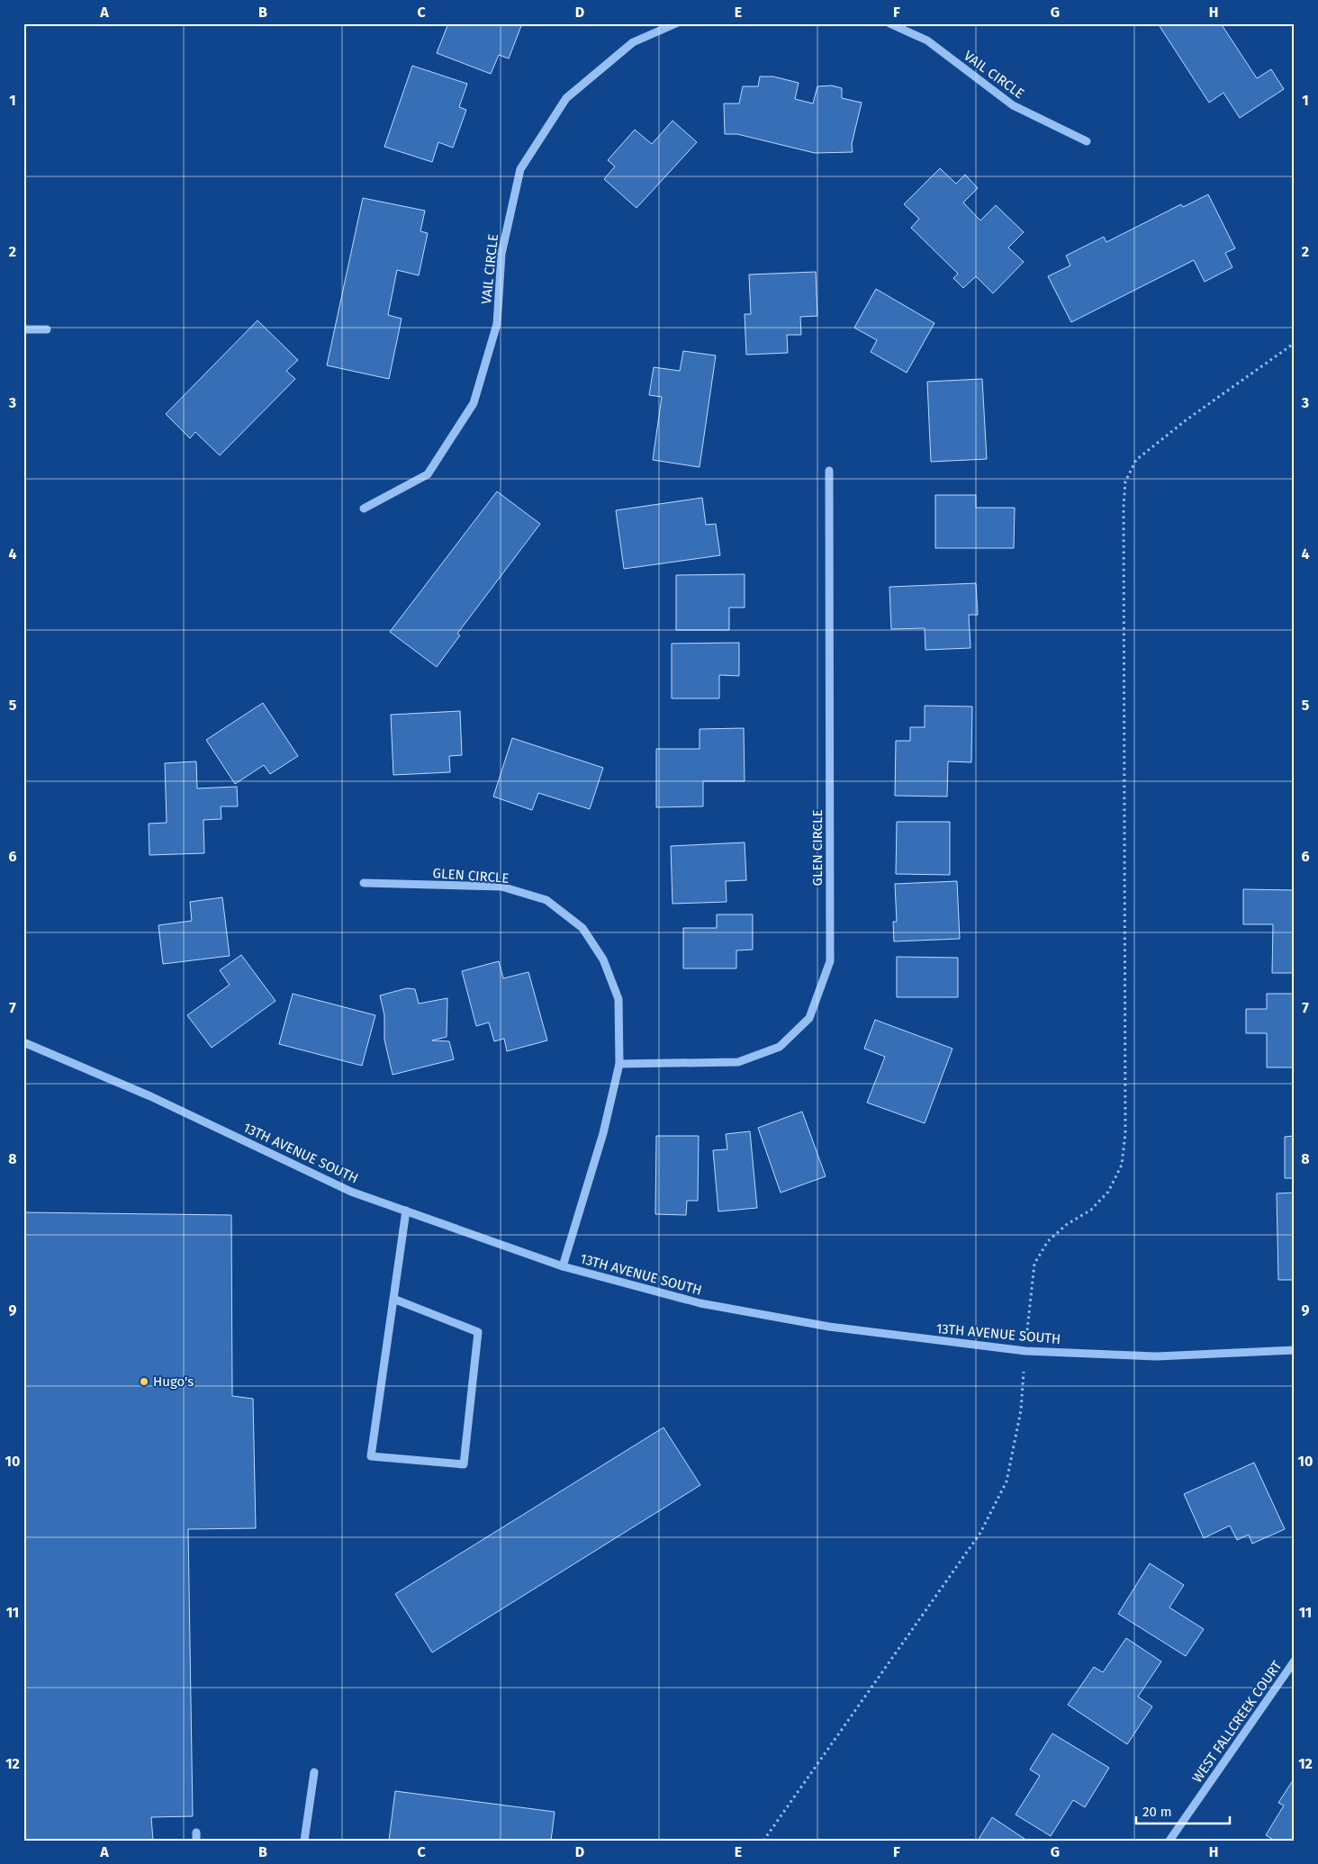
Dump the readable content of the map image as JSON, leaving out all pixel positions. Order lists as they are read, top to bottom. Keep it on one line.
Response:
{"streets":{"street":["VAIL CIRCLE","GLEN CIRCLE","13TH AVENUE SOUTH","WEST FALLCREEK COURT"]},"crossings":[["GLEN CIRCLE","13TH AVENUE SOUTH"]],"places":["Hugo's"],"scale_bar":"20 m","grid":{"columns":["A","B","C","D","E","F","G","H"],"rows":["1","2","3","4","5","6","7","8","9","10","11","12"]}}
